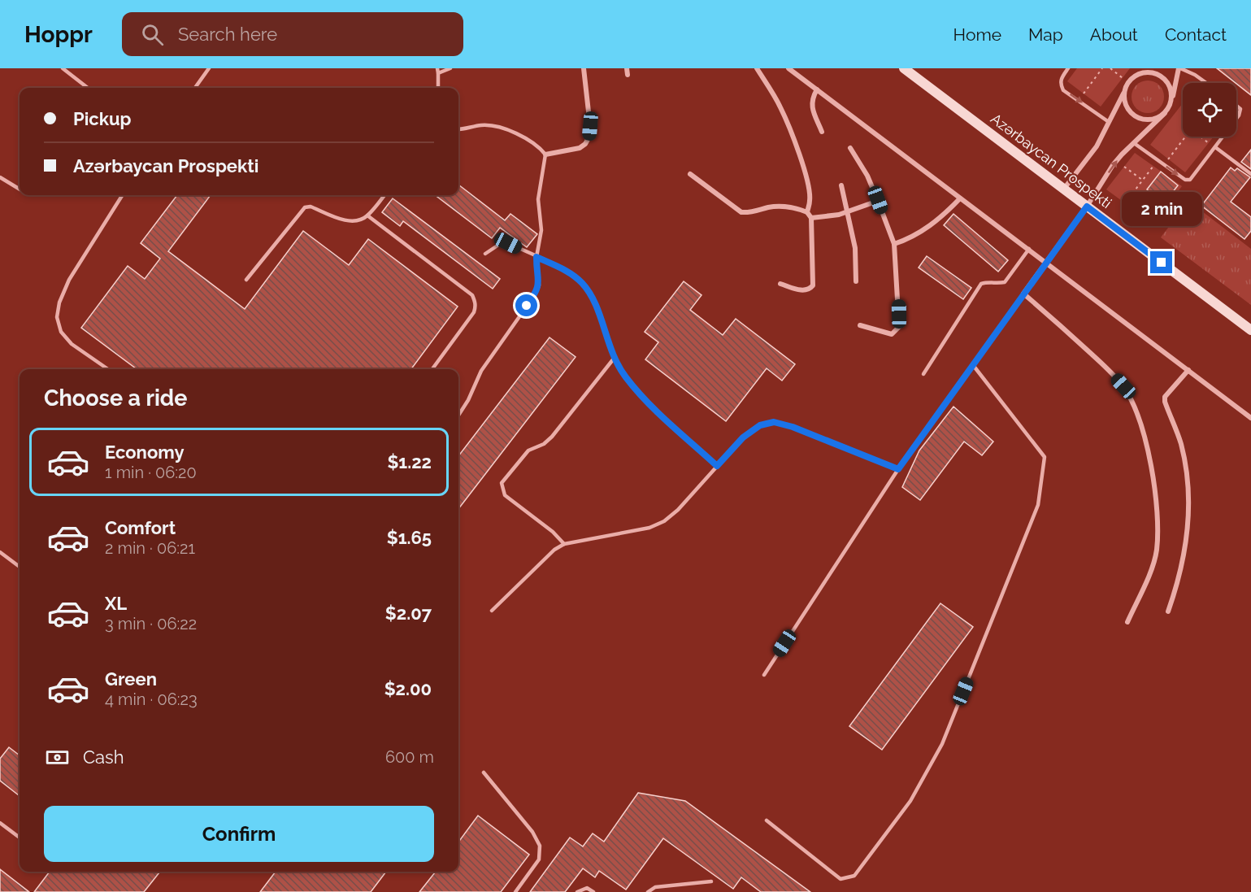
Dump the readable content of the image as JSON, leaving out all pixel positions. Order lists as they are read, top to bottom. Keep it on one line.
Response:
{"streets":{"street":["Azərbaycan Prospekti"]},"page":{"header":"Hoppr","search":"Search here","nav":["Home","Map","About","Contact"],"banner":["Pickup","Azərbaycan Prospekti"],"bubble":"2 min","heading":"Choose a ride","list":[{"name":"Economy","note":"1 min · 06:20","value":"$1.22"},{"name":"Comfort","note":"2 min · 06:21","value":"$1.65"},{"name":"XL","note":"3 min · 06:22","value":"$2.07"},{"name":"Green","note":"4 min · 06:23","value":"$2.00"}],"pay":["Cash","600 m"],"buttons":"Confirm"}}
